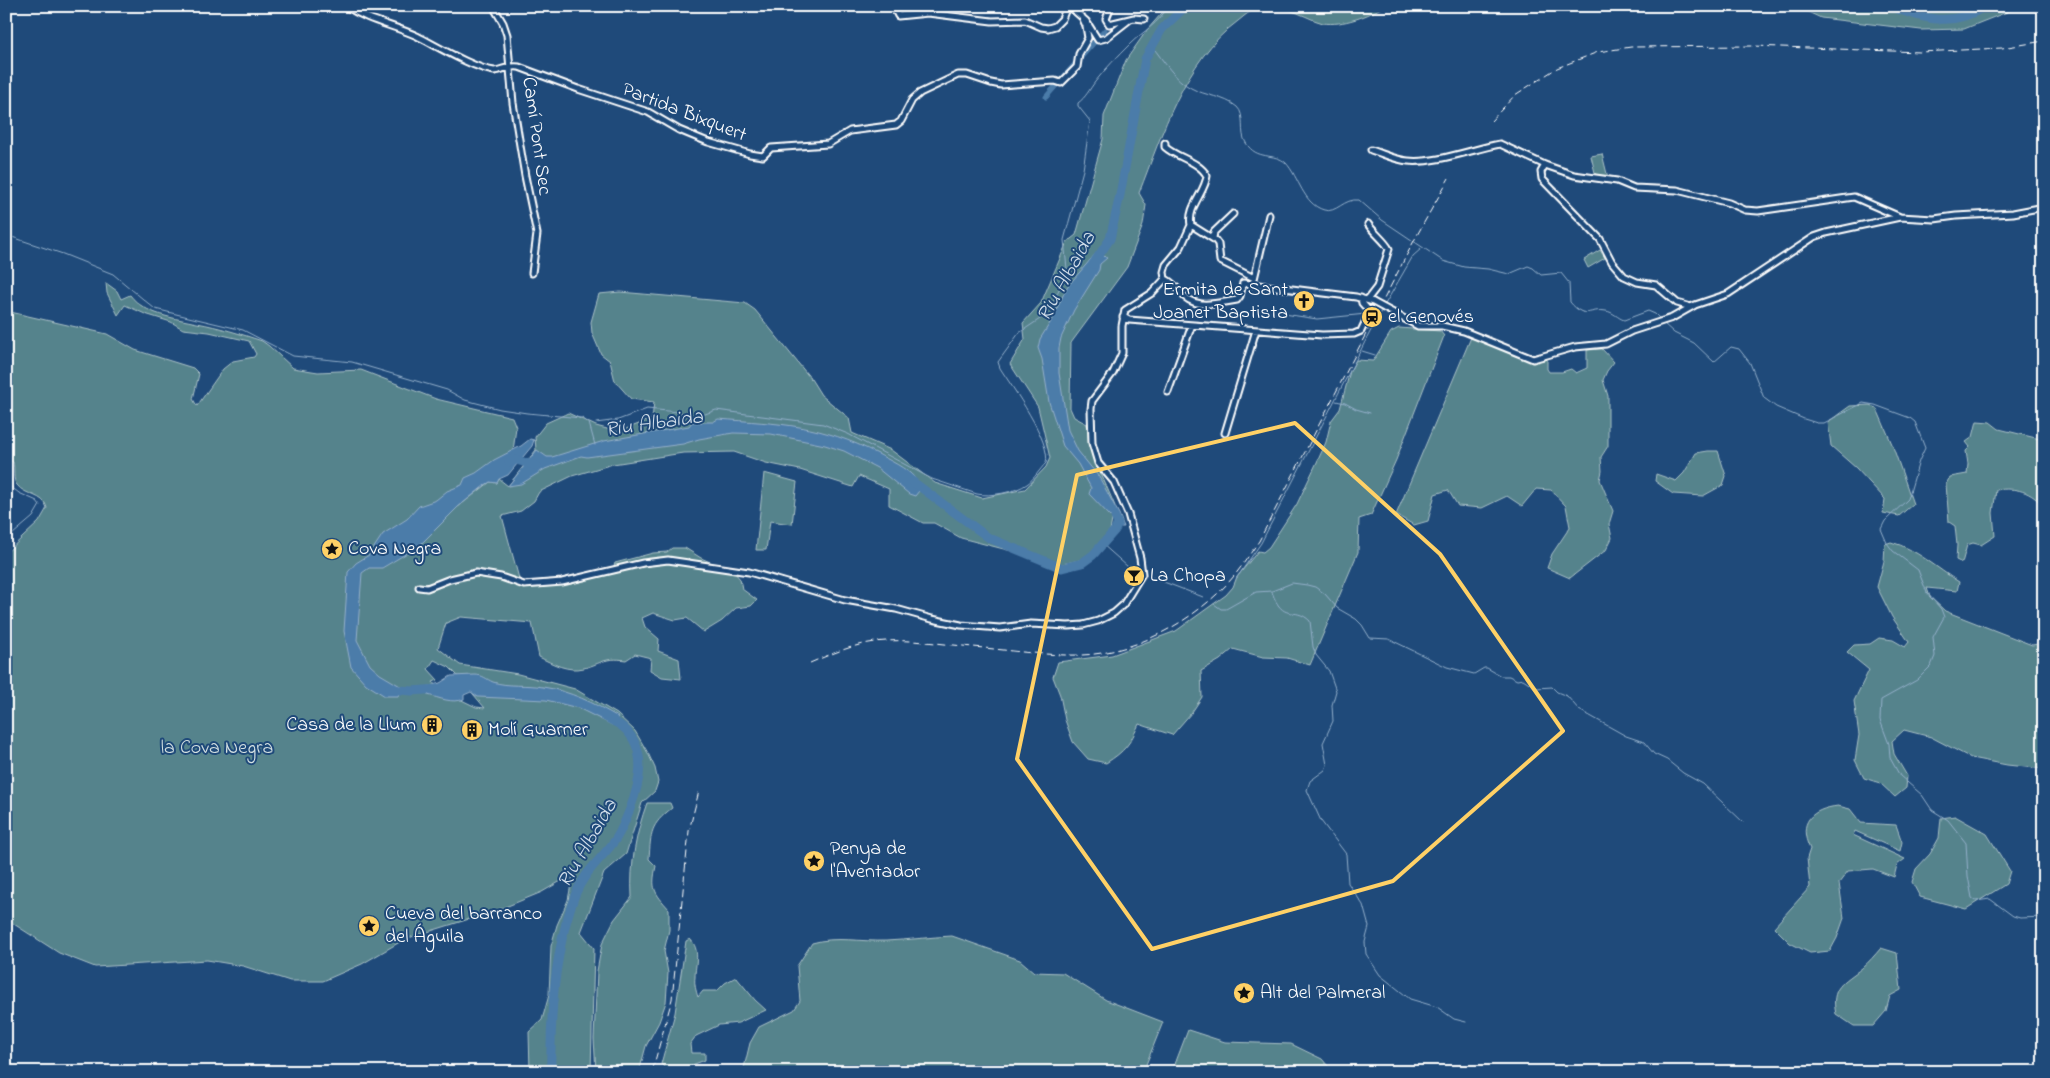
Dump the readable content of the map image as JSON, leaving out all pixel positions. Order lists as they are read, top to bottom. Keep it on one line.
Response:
{"streets":{"street":["Partida Bixquert","Camí Pont Sec"]},"crossings":[["Partida Bixquert","Camí Pont Sec"]],"water":["Riu Albaida"],"parks":["la Cova Negra"],"places":{"church":["Ermita de Sant Joanet Baptista"],"station":["el Genovés"],"place":["Cova Negra","Penya de l'Aventador","Cueva del barranco del Águila","Alt del Palmeral"],"bar":["La Chopa"],"building":["Casa de la Llum","Molí Guarner"]}}
